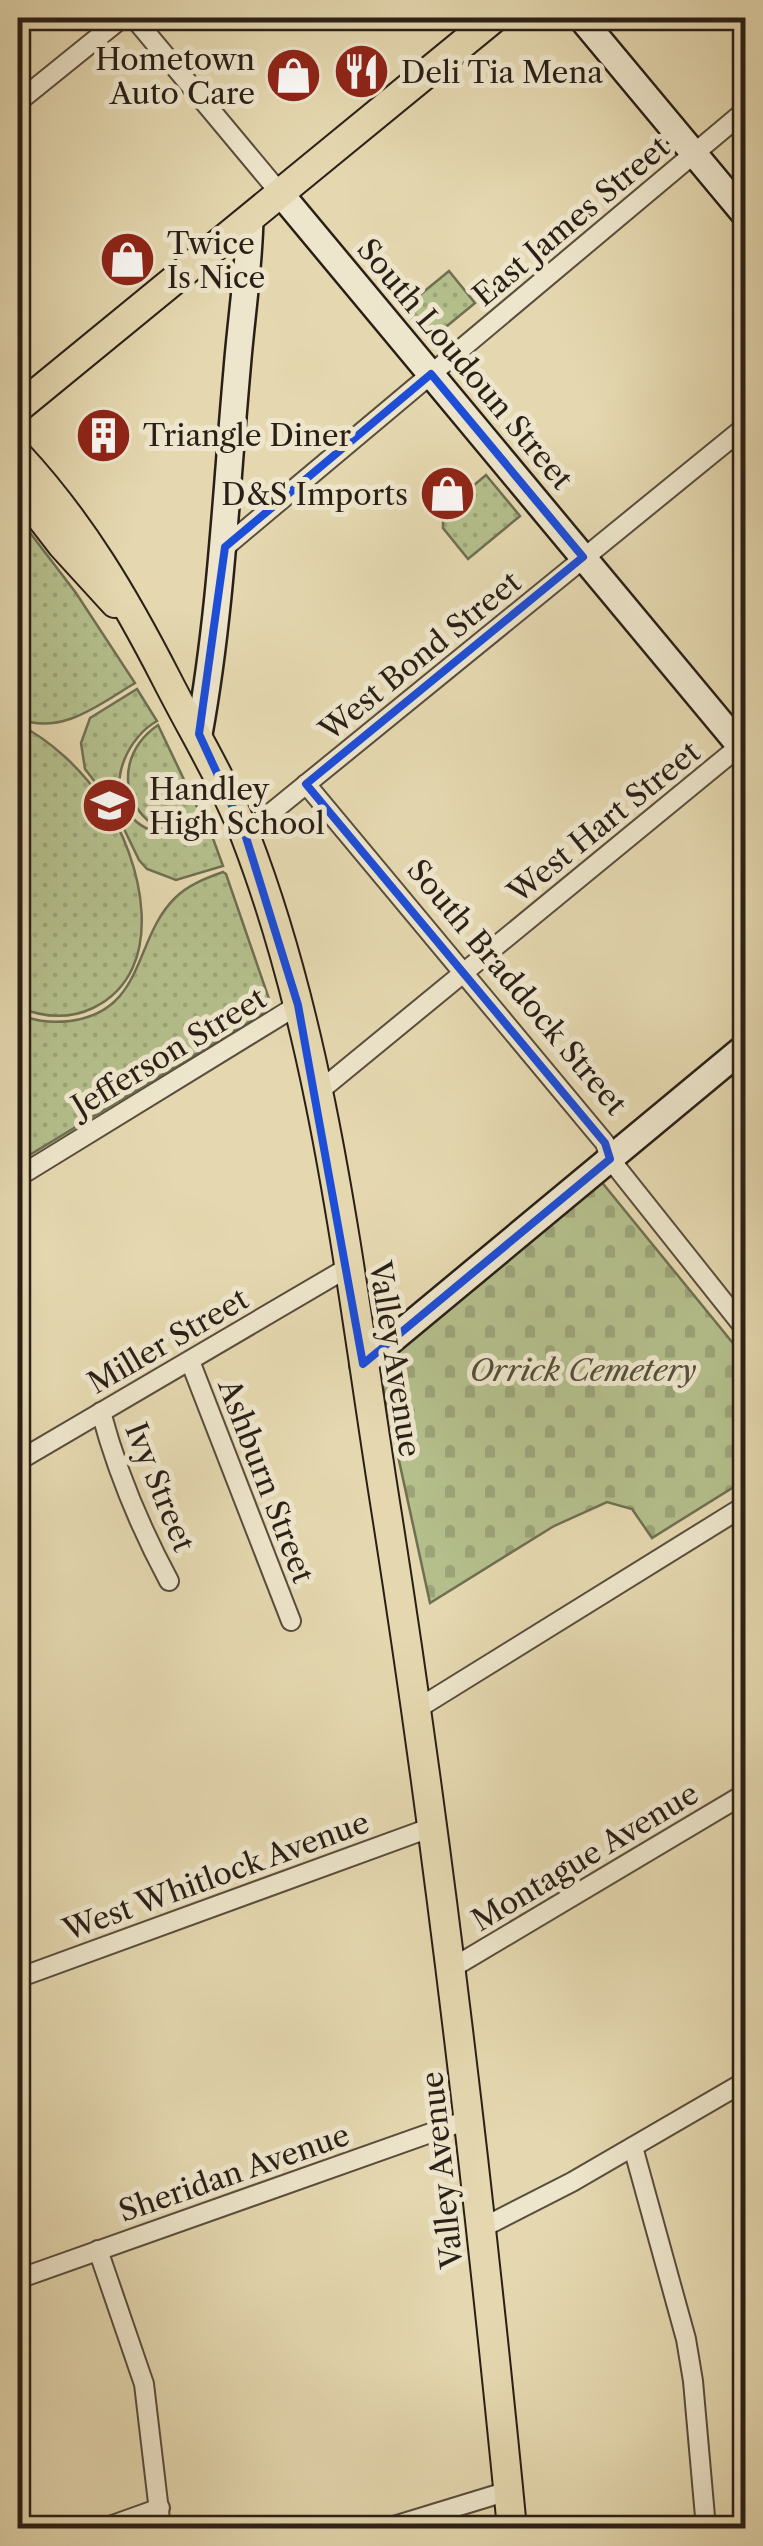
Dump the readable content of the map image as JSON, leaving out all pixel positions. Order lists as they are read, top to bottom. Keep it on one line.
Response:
{"streets":{"main road":["Valley Avenue"],"street":["East James Street","South Loudoun Street","West Bond Street","West Hart Street","South Braddock Street","Jefferson Street","Miller Street","Ashburn Street","Ivy Street","Montague Avenue","West Whitlock Avenue","Sheridan Avenue"]},"crossings":[["East James Street","South Loudoun Street"],["South Loudoun Street","West Bond Street"],["South Loudoun Street","West Hart Street"],["West Bond Street","South Braddock Street"],["West Bond Street","Valley Avenue"],["West Hart Street","South Braddock Street"],["West Hart Street","Valley Avenue"],["Jefferson Street","Valley Avenue"],["Miller Street","Valley Avenue"],["Miller Street","Ashburn Street"],["Miller Street","Ivy Street"],["Valley Avenue","Montague Avenue"],["Valley Avenue","West Whitlock Avenue"],["Valley Avenue","Sheridan Avenue"]],"parks":["Orrick Cemetery"],"places":{"restaurant":["Deli Tia Mena"],"shop":["Hometown Auto Care","Twice Is Nice","D&S Imports"],"building":["Triangle Diner"],"school or university":["Handley High School"]}}
